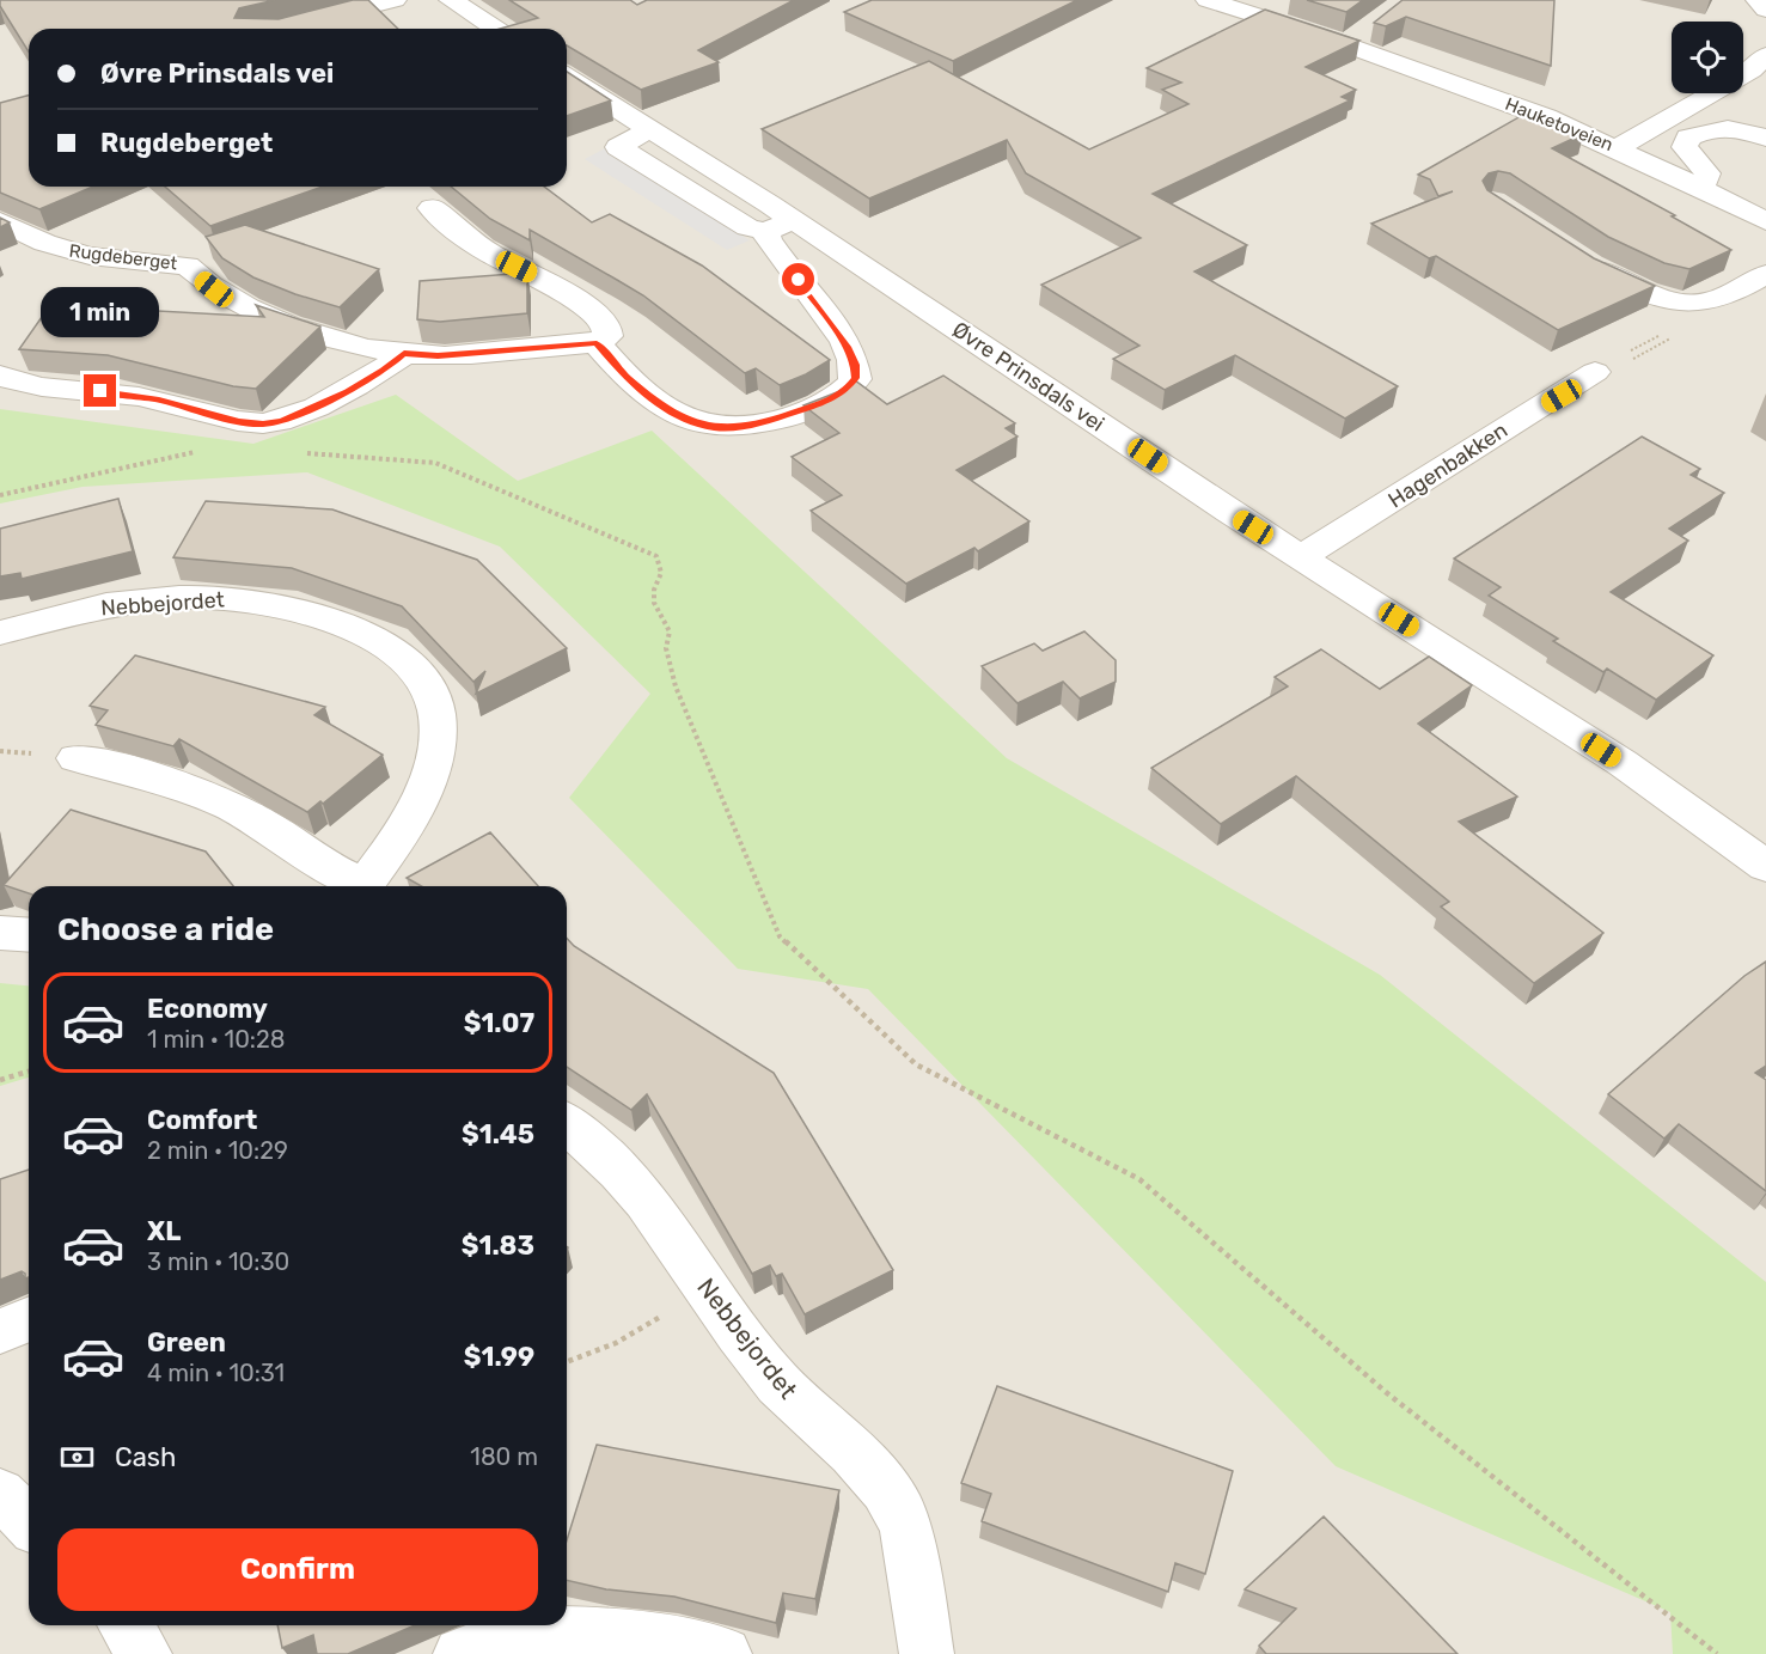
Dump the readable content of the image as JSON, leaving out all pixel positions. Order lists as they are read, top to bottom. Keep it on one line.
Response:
{"streets":{"street":["Hauketoveien","Rugdeberget","Øvre Prinsdals vei","Hagenbakken","Nebbejordet"]},"crossings":[["Rugdeberget","Øvre Prinsdals vei"],["Øvre Prinsdals vei","Hagenbakken"]],"page":{"banner":["Øvre Prinsdals vei","Rugdeberget"],"bubble":"1 min","heading":"Choose a ride","list":[{"name":"Economy","note":"1 min · 10:28","value":"$1.07"},{"name":"Comfort","note":"2 min · 10:29","value":"$1.45"},{"name":"XL","note":"3 min · 10:30","value":"$1.83"},{"name":"Green","note":"4 min · 10:31","value":"$1.99"}],"pay":["Cash","180 m"],"buttons":"Confirm"}}
